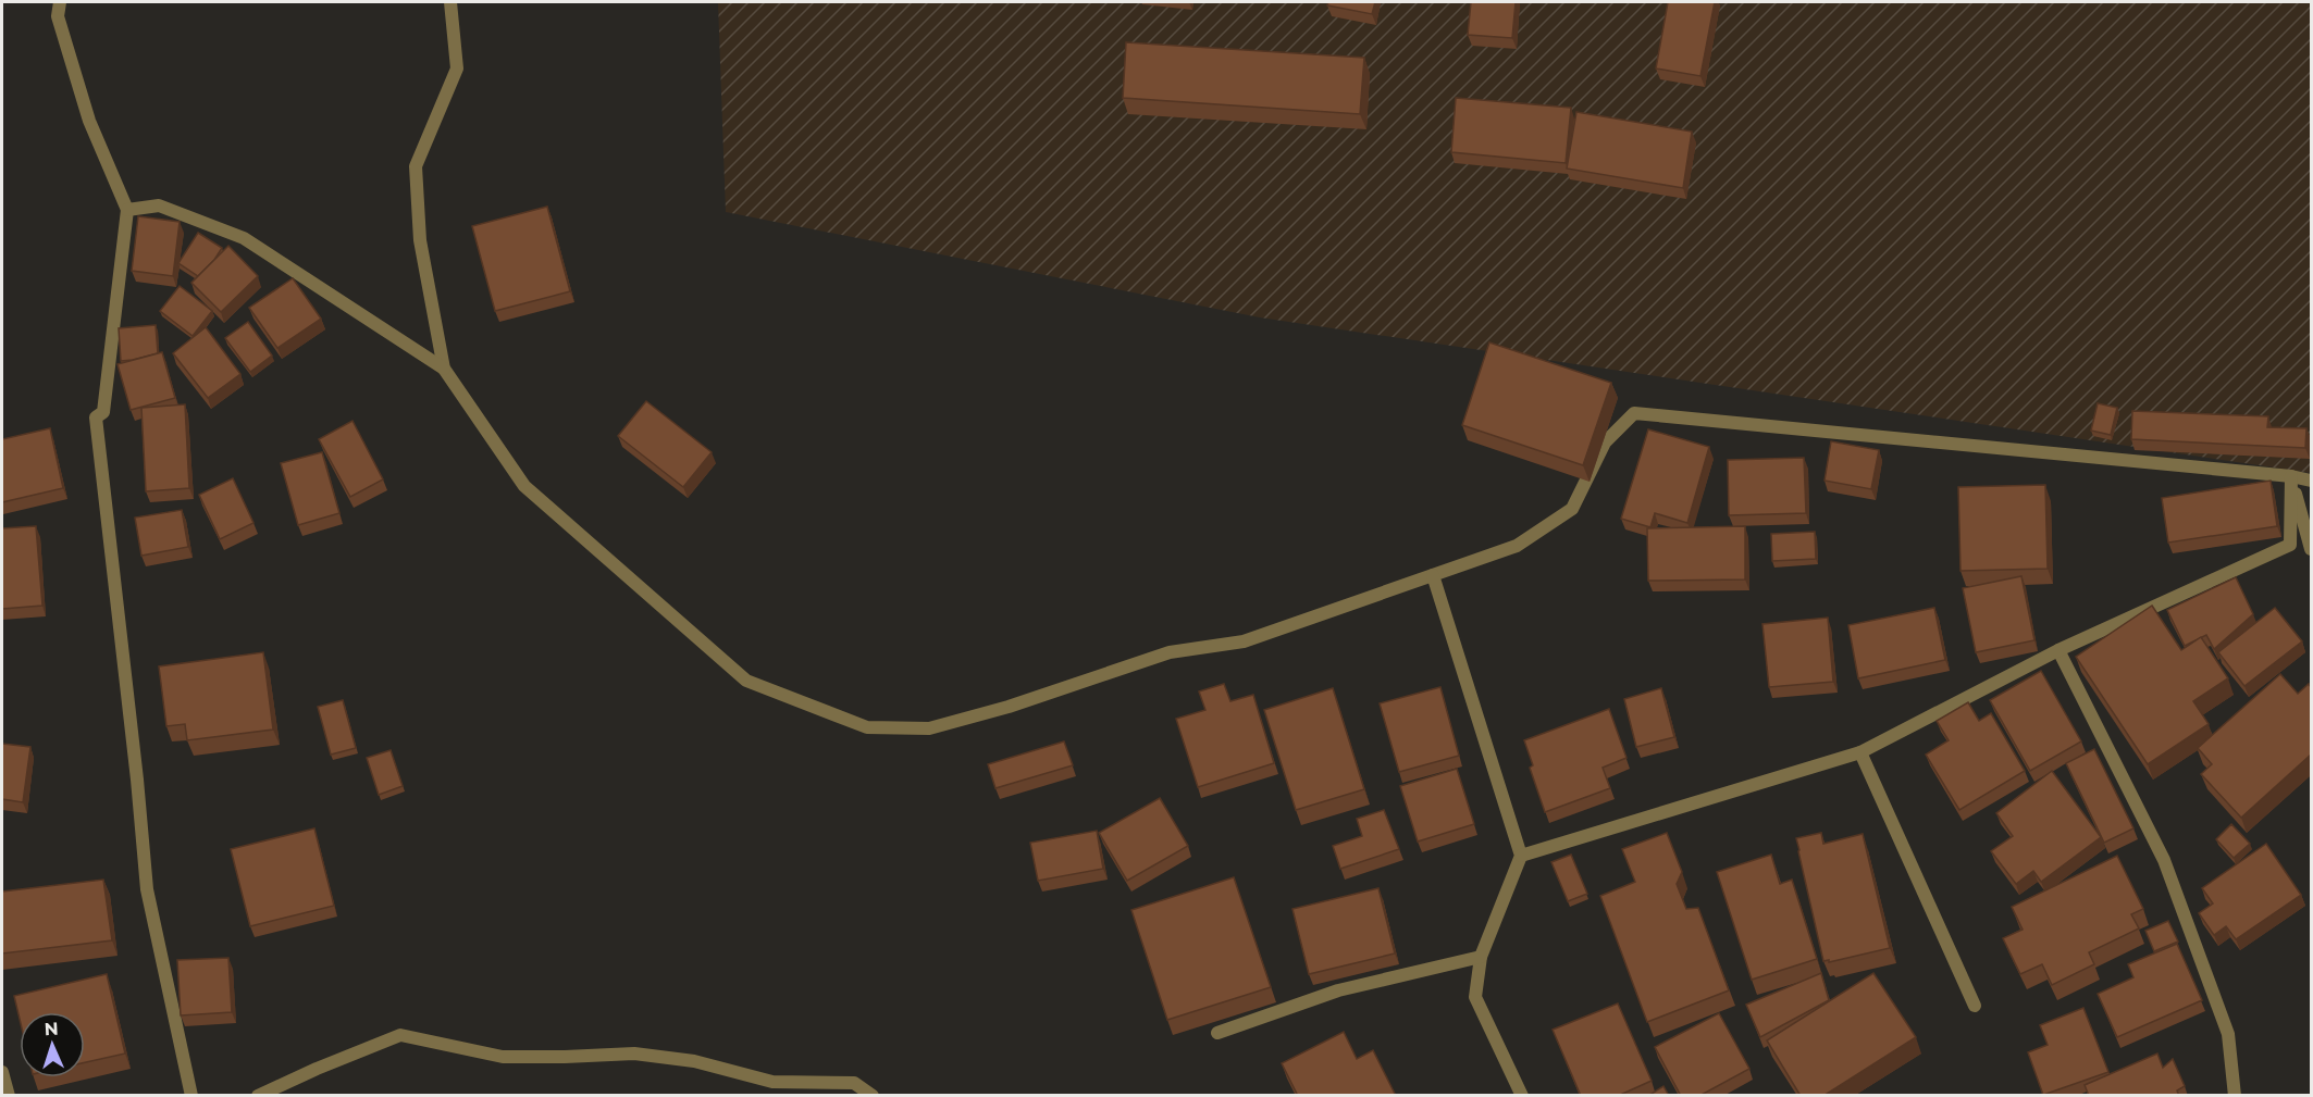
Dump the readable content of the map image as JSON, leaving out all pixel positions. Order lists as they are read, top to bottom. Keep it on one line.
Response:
{"north":"top"}
